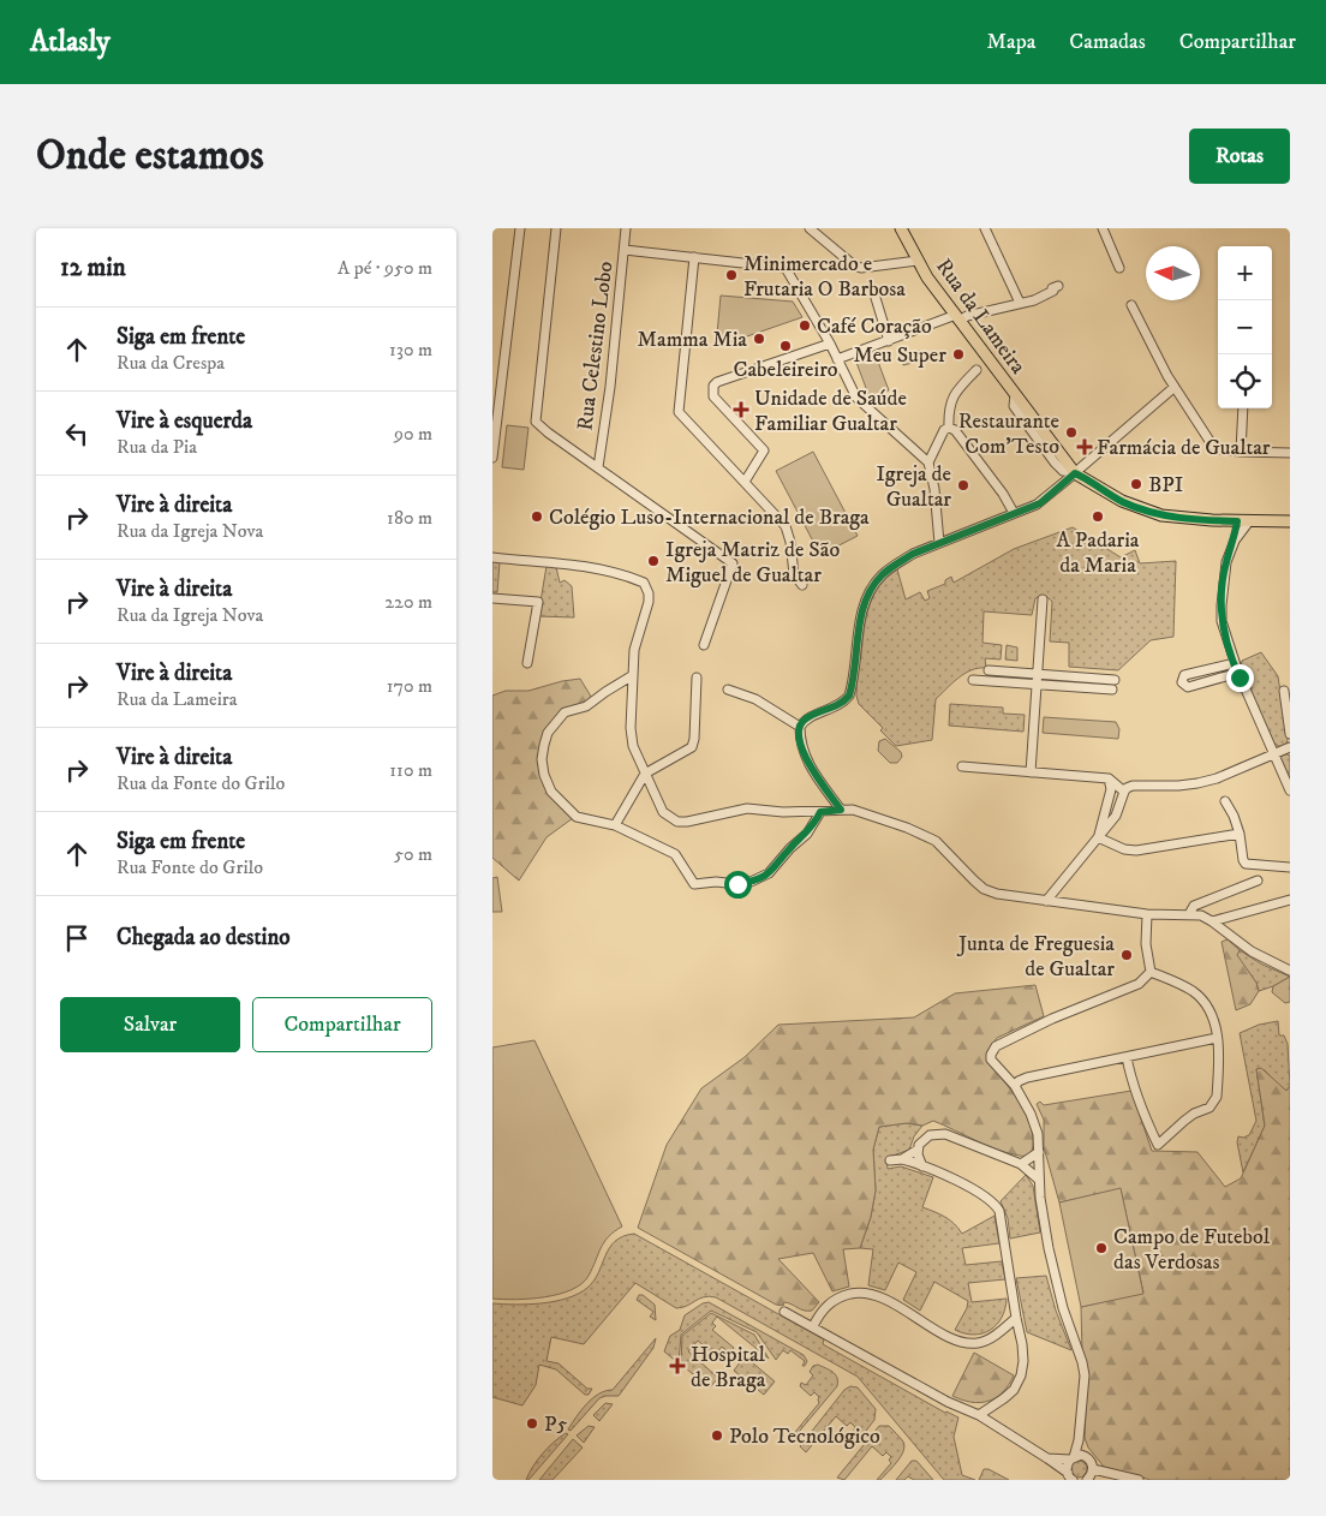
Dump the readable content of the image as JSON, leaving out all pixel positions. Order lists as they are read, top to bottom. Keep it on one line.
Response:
{"streets":{"main road":["Rua da Lameira"],"street":["Rua Celestino Lobo"]},"places":{"other":["Minimercado e Frutaria O Barbosa","Café Coração","Mamma Mia","Cabeleireiro","Meu Super","Restaurante Com'Testo","BPI","Igreja de Gualtar","Colégio Luso-Internacional de Braga","A Padaria da Maria","Igreja Matriz de São Miguel de Gualtar","Junta de Freguesia de Gualtar","Campo de Futebol das Verdosas","P5","Polo Tecnológico"],"health":["Unidade de Saúde Familiar Gualtar","Farmácia de Gualtar","Hospital de Braga"]},"north":"left","page":{"header":"Atlasly","nav":["Mapa","Camadas","Compartilhar"],"buttons":["Rotas",["Salvar","Compartilhar"]],"title":"Onde estamos","heading":["12 min","A pé · 950 m"],"map_buttons":["+","−"],"list":[["Siga em frente","Rua da Crespa","130 m"],["Vire à esquerda","Rua da Pia","90 m"],["Vire à direita","Rua da Igreja Nova","180 m"],["Vire à direita","Rua da Igreja Nova","220 m"],["Vire à direita","Rua da Lameira","170 m"],["Vire à direita","Rua da Fonte do Grilo","110 m"],["Siga em frente","Rua Fonte do Grilo","50 m"],"Chegada ao destino"]}}
